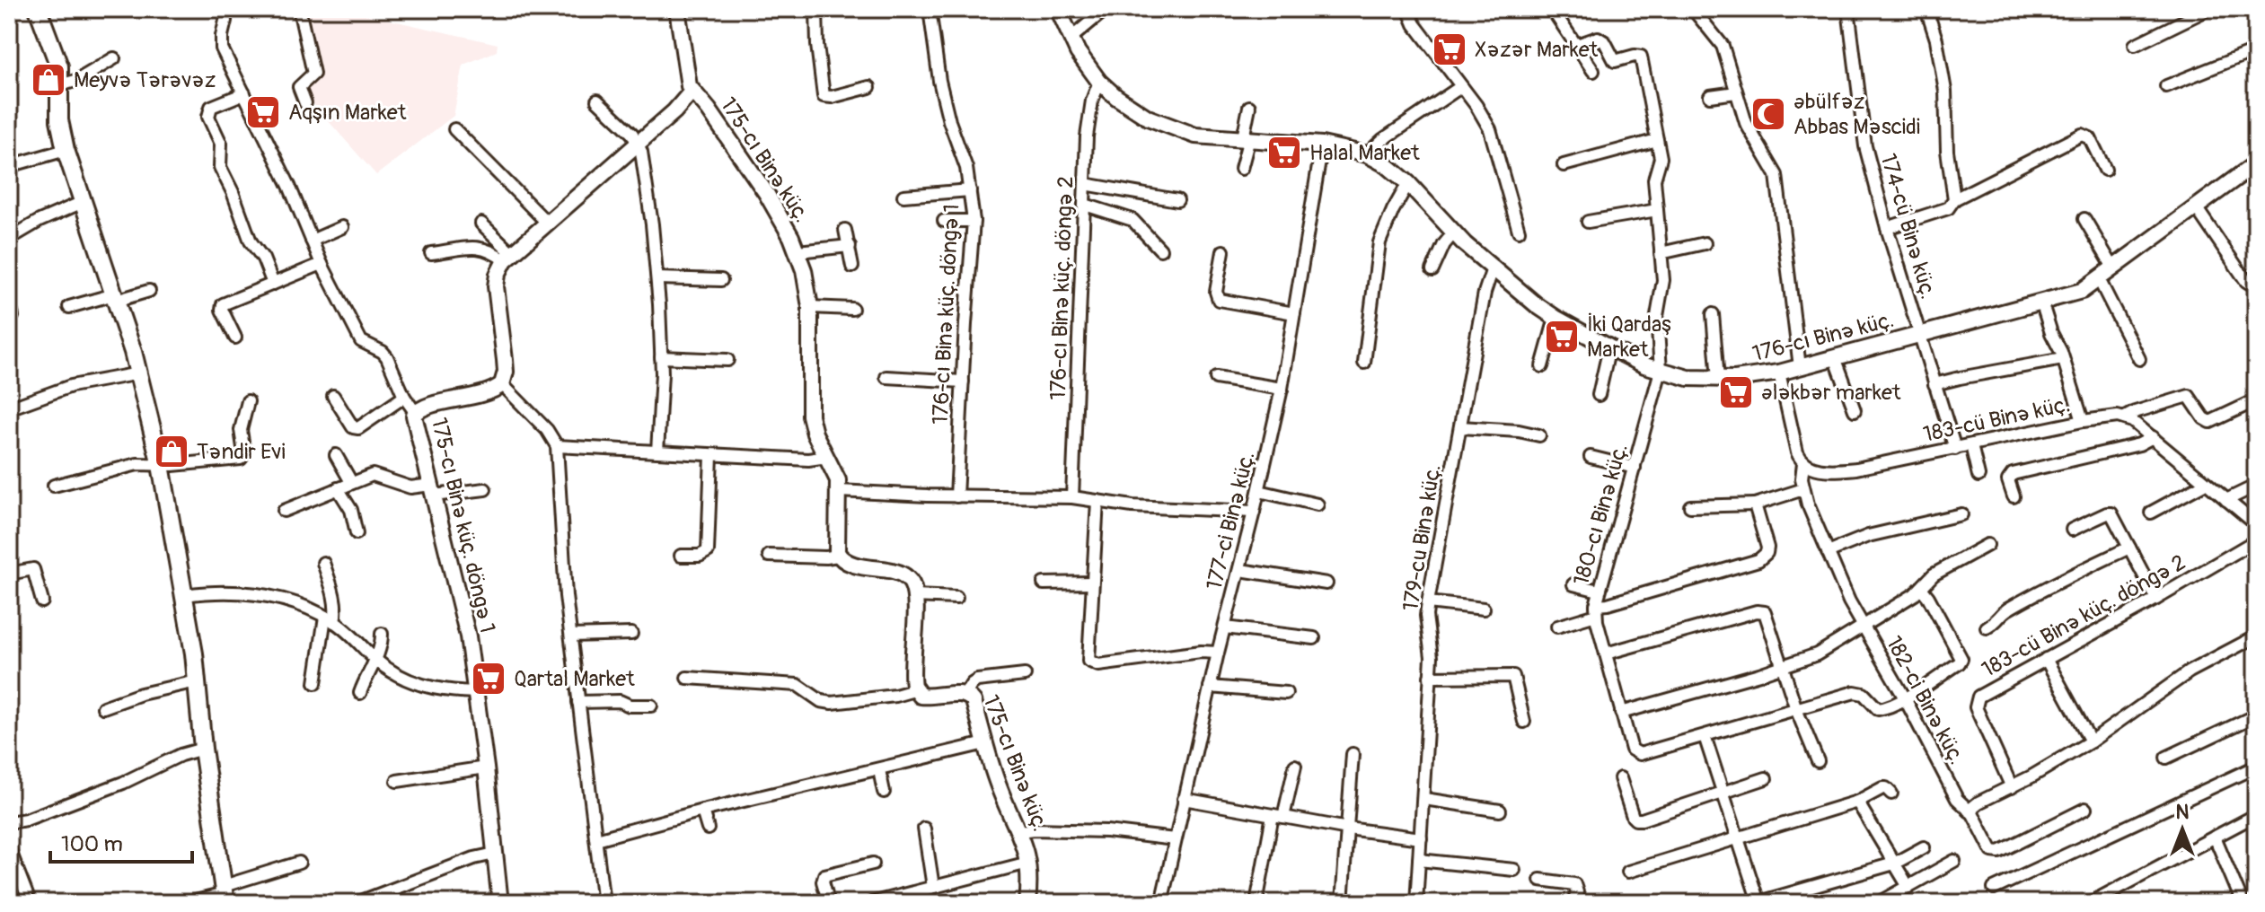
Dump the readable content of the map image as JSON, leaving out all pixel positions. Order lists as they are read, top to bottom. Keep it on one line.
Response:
{"streets":{"street":["175-cı Binə küç.","174-cü Binə küç.","176-cı Binə küç. döngə 2","176-cı Binə küç. döngə 1","176-cı Binə küç.","183-cü Binə küç.","180-cı Binə küç.","177-ci Binə küç.","175-cı Binə küç. döngə 1","179-cu Binə küç.","183-cü Binə küç. döngə 2","182-ci Binə küç."]},"crossings":[["174-cü Binə küç.","176-cı Binə küç."],["174-cü Binə küç.","183-cü Binə küç."],["176-cı Binə küç. döngə 2","176-cı Binə küç."],["176-cı Binə küç.","180-cı Binə küç."],["176-cı Binə küç.","177-ci Binə küç."],["176-cı Binə küç.","179-cu Binə küç."],["183-cü Binə küç.","182-ci Binə küç."],["180-cı Binə küç.","182-ci Binə küç."]],"places":{"supermarket":["Xəzər Market","Aqşın Market","Halal Market","İki Qardaş Market","Ələkbər market","Qartal Market"],"shop":["Meyvə Tərəvəz","Təndir Evi"],"mosque":["Əbülfəz Abbas Məscidi"]},"scale_bar":"100 m","north":"top"}
